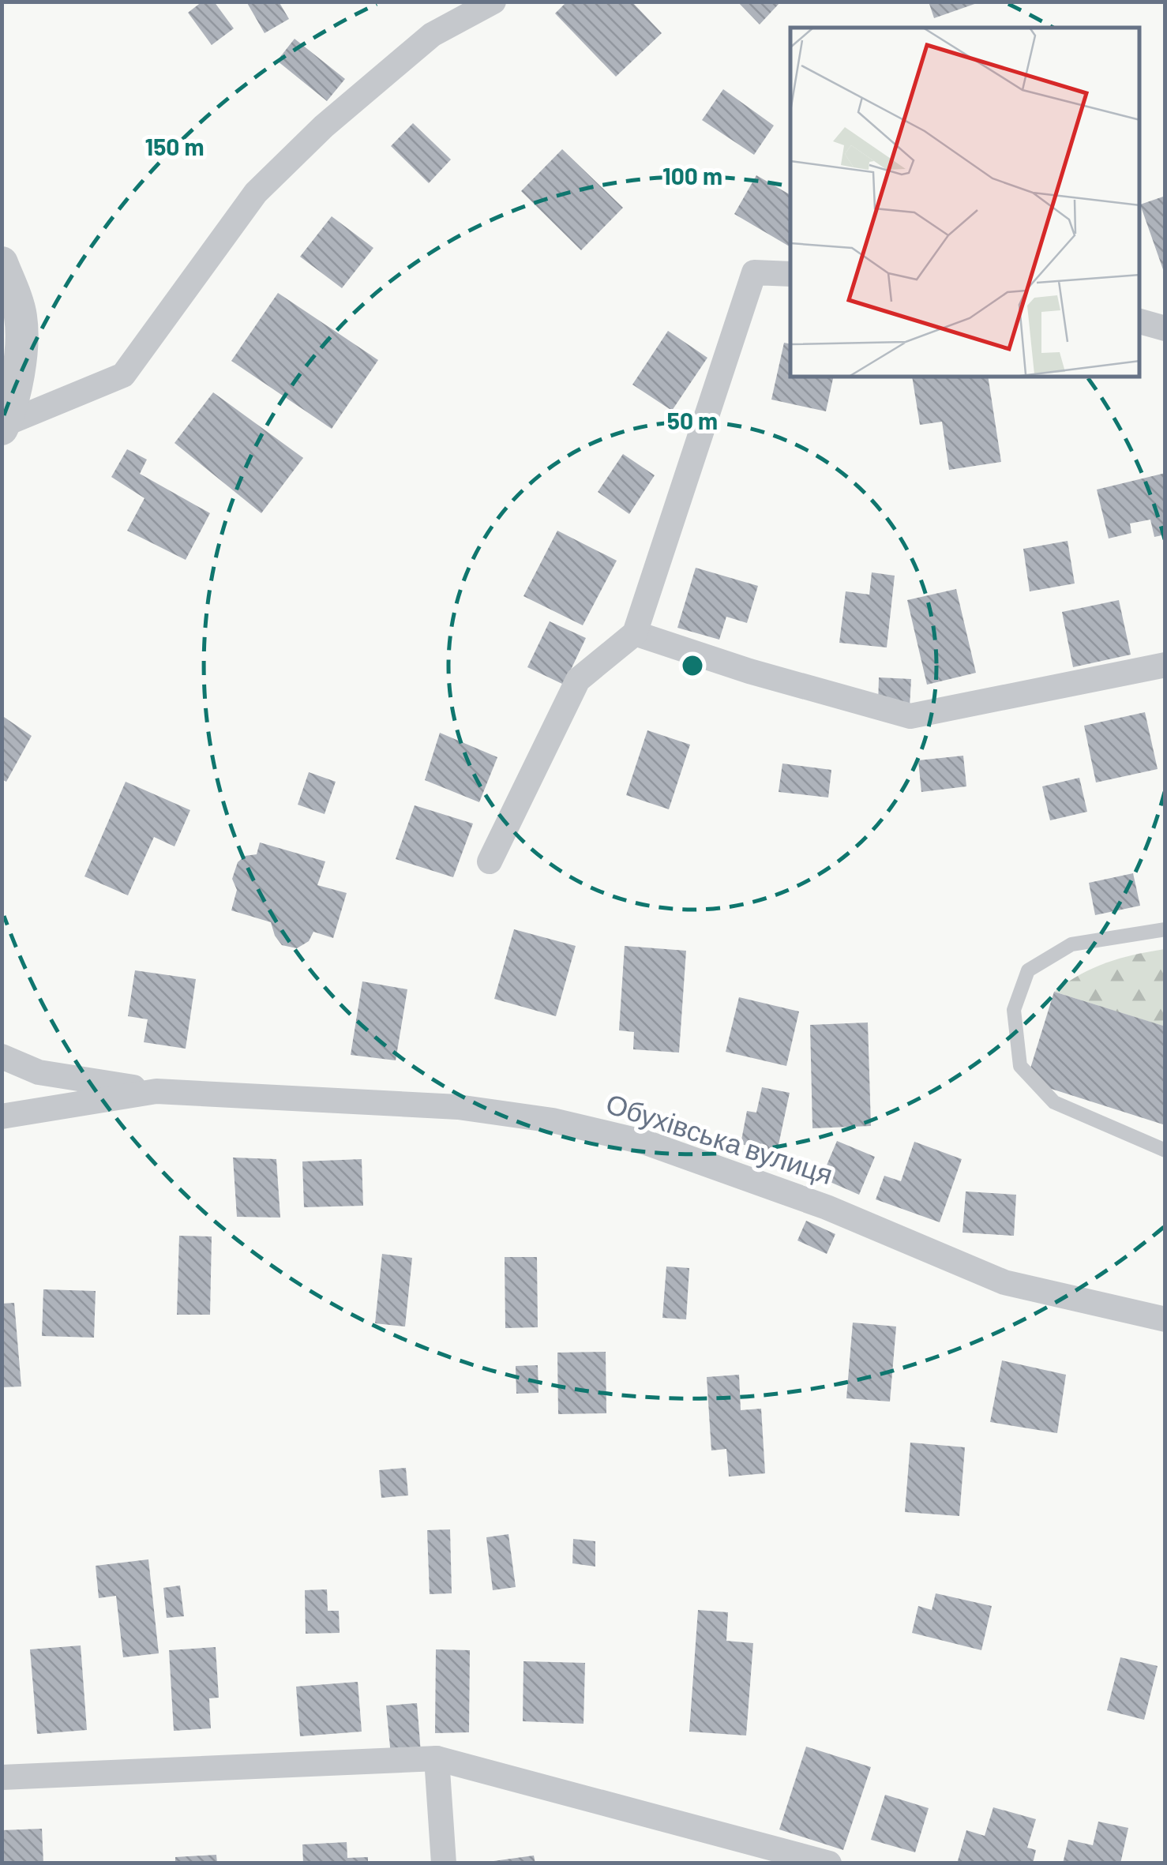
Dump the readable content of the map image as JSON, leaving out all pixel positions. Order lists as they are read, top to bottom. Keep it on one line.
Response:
{"streets":{"street":["Обухівська вулиця"]},"rings":["150 m","100 m","50 m"]}
